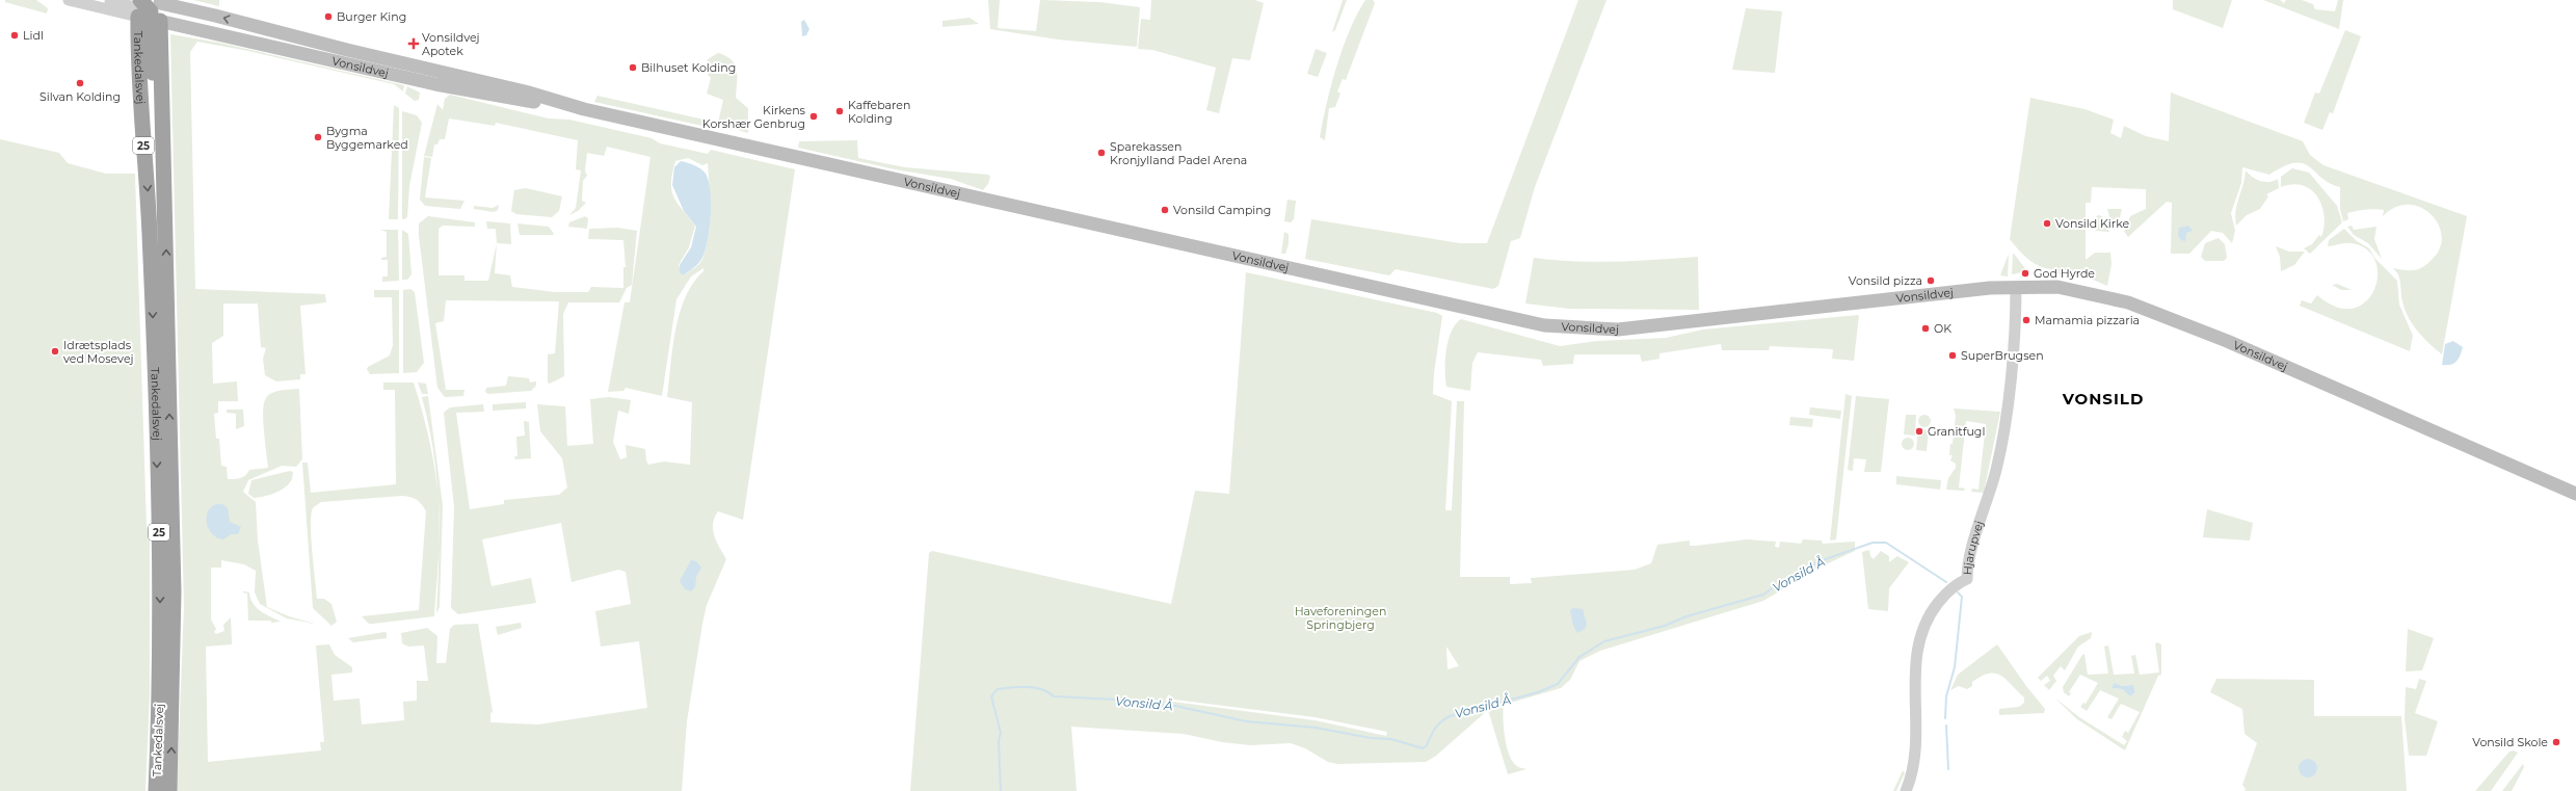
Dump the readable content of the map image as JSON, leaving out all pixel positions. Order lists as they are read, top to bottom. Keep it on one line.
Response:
{"streets":{"highway":["Tankedalsvej","25"],"main road":["Vonsildvej"],"street":["Hjarupvej"]},"crossings":[["Vonsildvej","Tankedalsvej"],["Vonsildvej","Hjarupvej"]],"districts":["VONSILD"],"water":["Vonsild Å"],"parks":["Haveforeningen Springbjerg"],"places":{"other":["Burger King","Lidl","Bilhuset Kolding","Silvan Kolding","Kaffebaren Kolding","Kirkens Korshær Genbrug","Bygma Byggemarked","Sparekassen Kronjylland Padel Arena","Vonsild Camping","Vonsild Kirke","God Hyrde","Vonsild pizza","Mamamia pizzaria","OK","Idrætsplads ved Mosevej","SuperBrugsen","Granitfugl","Vonsild Skole"],"health":["Vonsildvej Apotek"]}}
